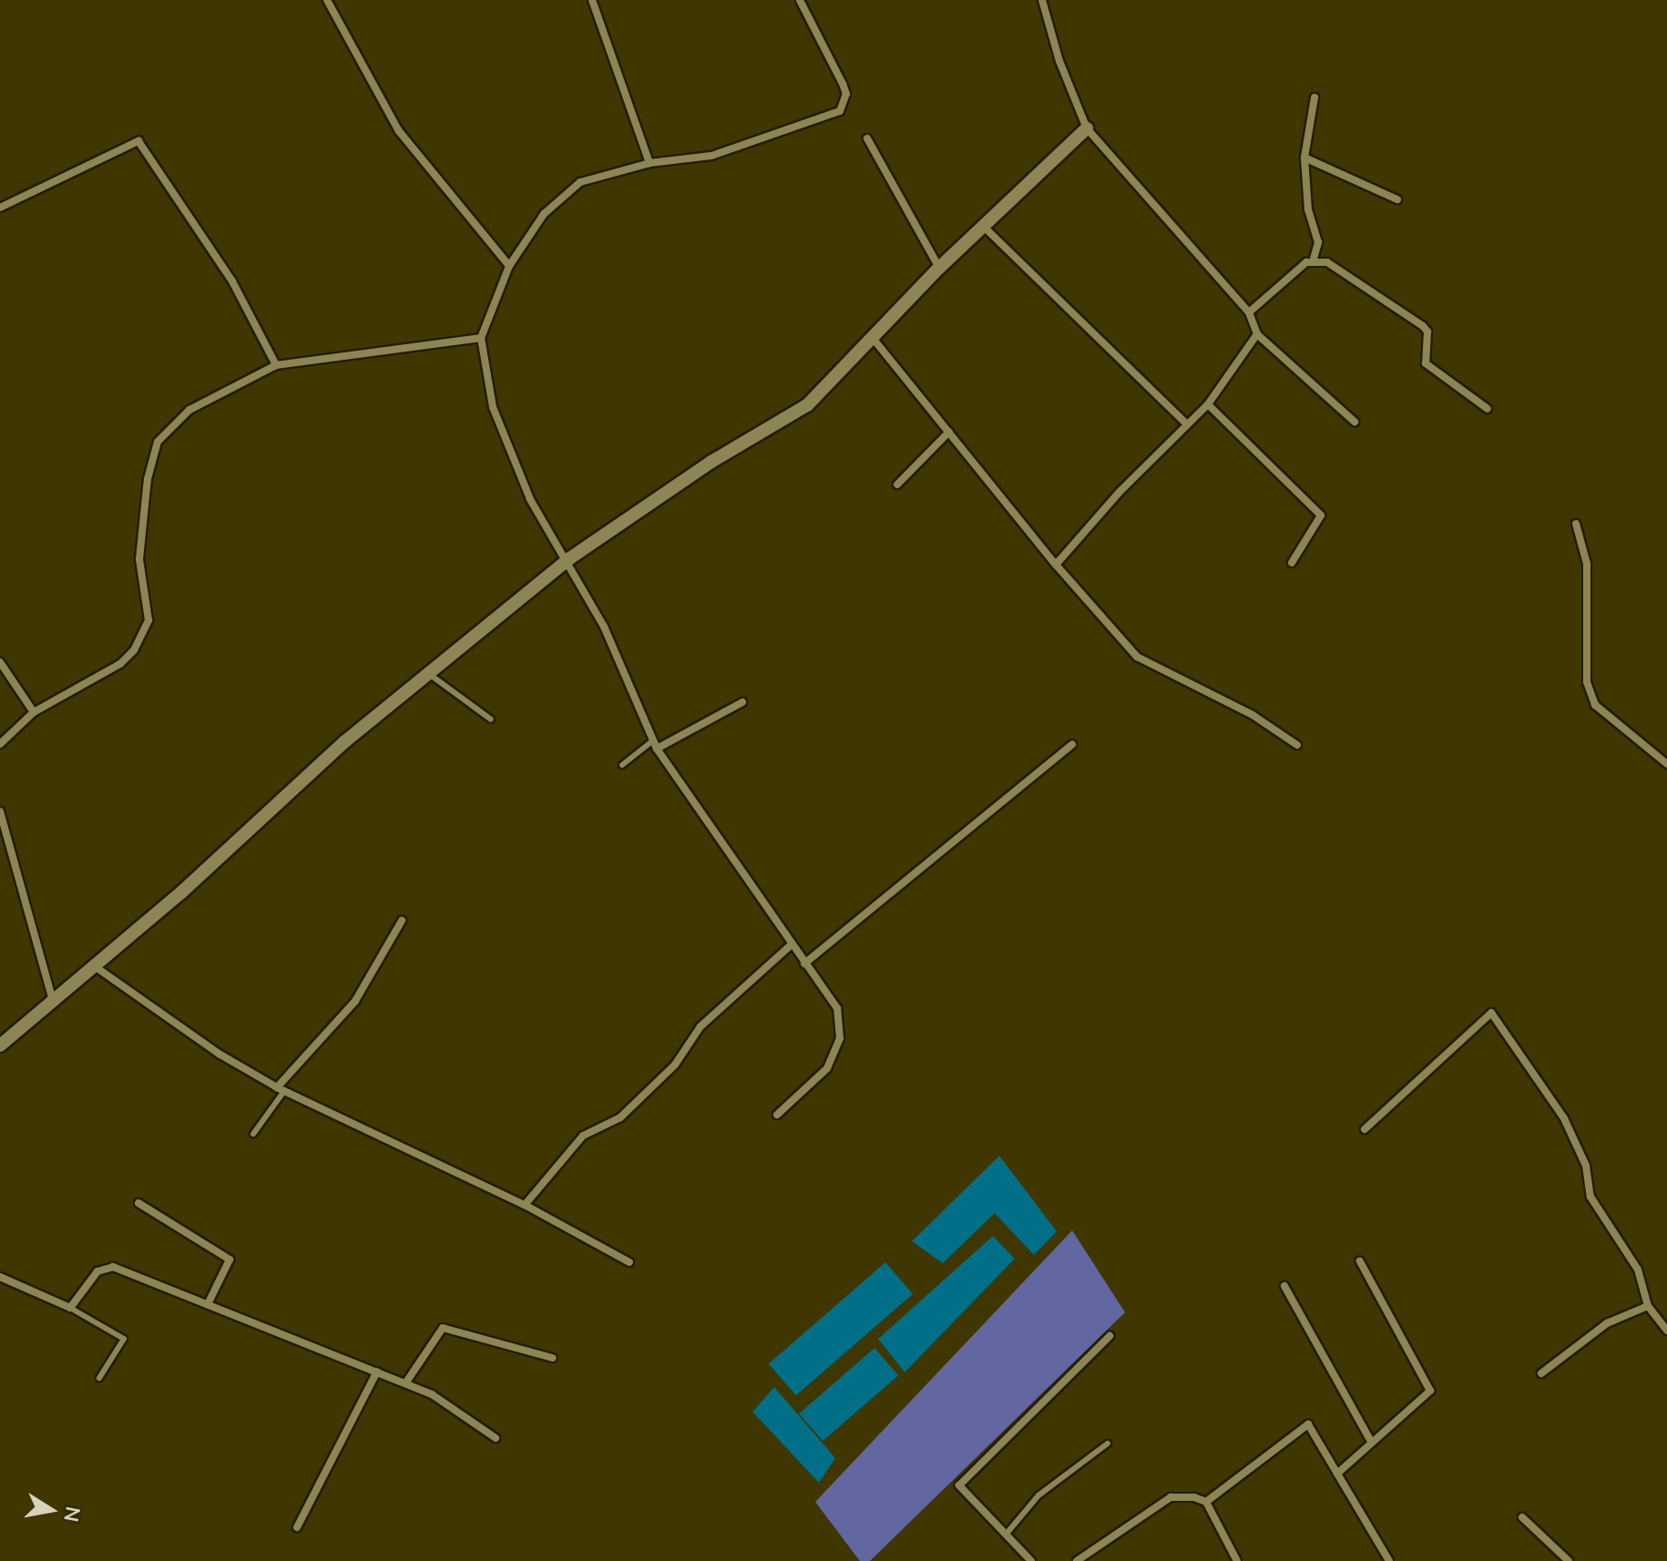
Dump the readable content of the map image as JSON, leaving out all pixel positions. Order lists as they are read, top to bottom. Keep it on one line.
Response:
{"north":"right"}
